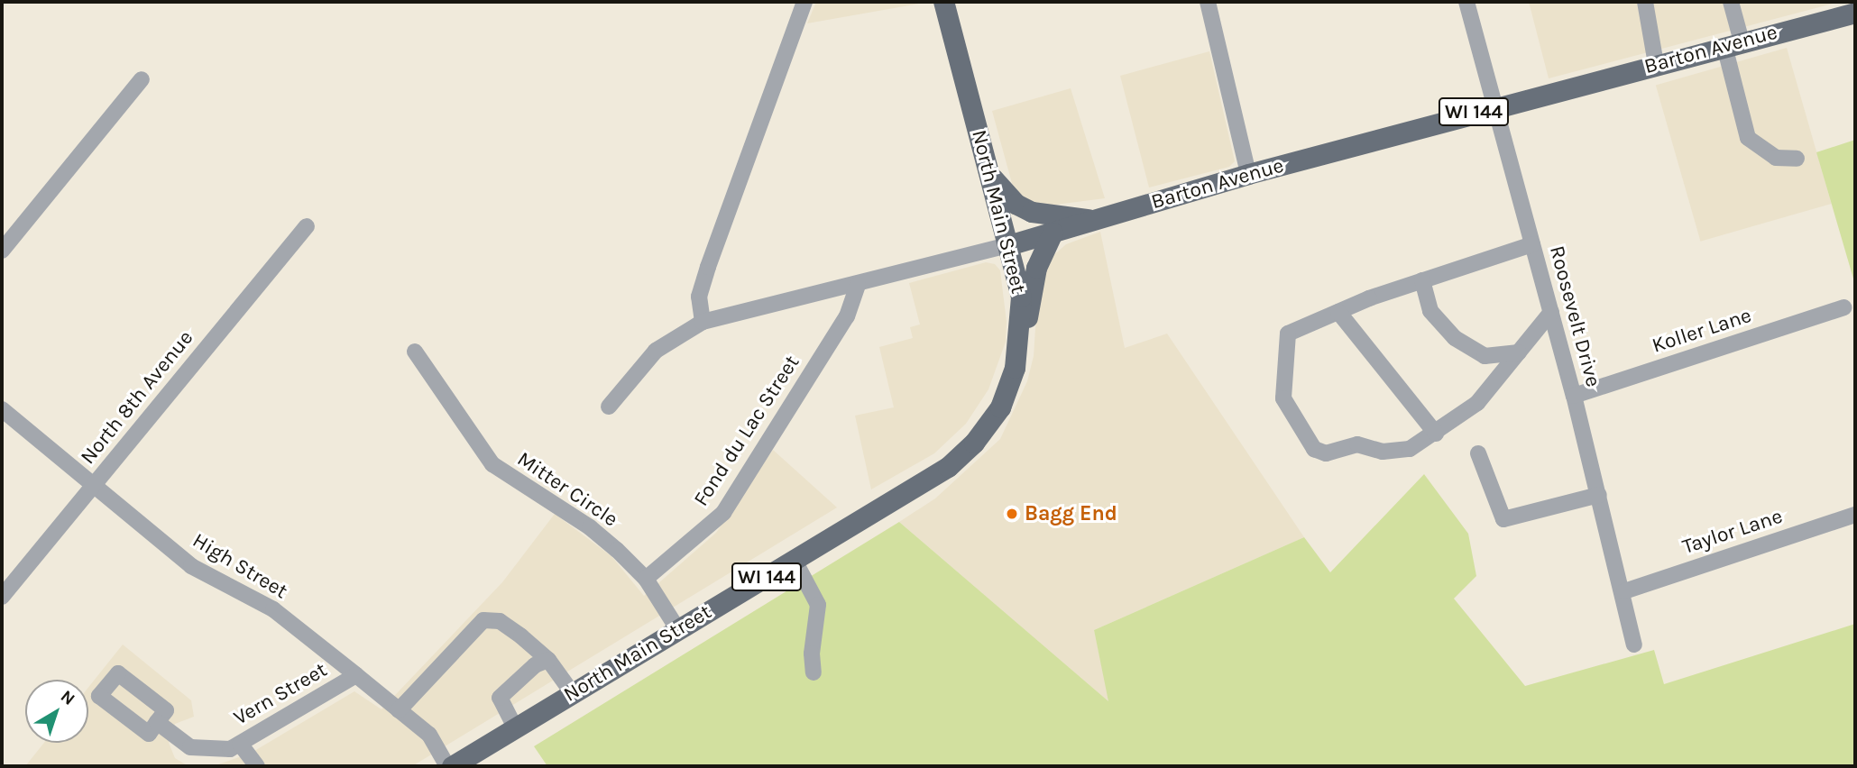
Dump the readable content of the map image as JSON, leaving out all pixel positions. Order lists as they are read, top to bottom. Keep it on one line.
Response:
{"streets":{"main road":["Barton Avenue","WI 144","North Main Street"],"street":["Roosevelt Drive","Koller Lane","North 8th Avenue","Fond du Lac Street","Mitter Circle","Taylor Lane","High Street","Vern Street"]},"crossings":[["Barton Avenue","North Main Street"],["Barton Avenue","Roosevelt Drive"],["Barton Avenue","Fond du Lac Street"],["North Main Street","Mitter Circle"],["North Main Street","High Street"],["Roosevelt Drive","Koller Lane"],["Roosevelt Drive","Taylor Lane"],["North 8th Avenue","High Street"],["Fond du Lac Street","Mitter Circle"],["High Street","Vern Street"]],"places":["Bagg End"],"north":"top right"}
